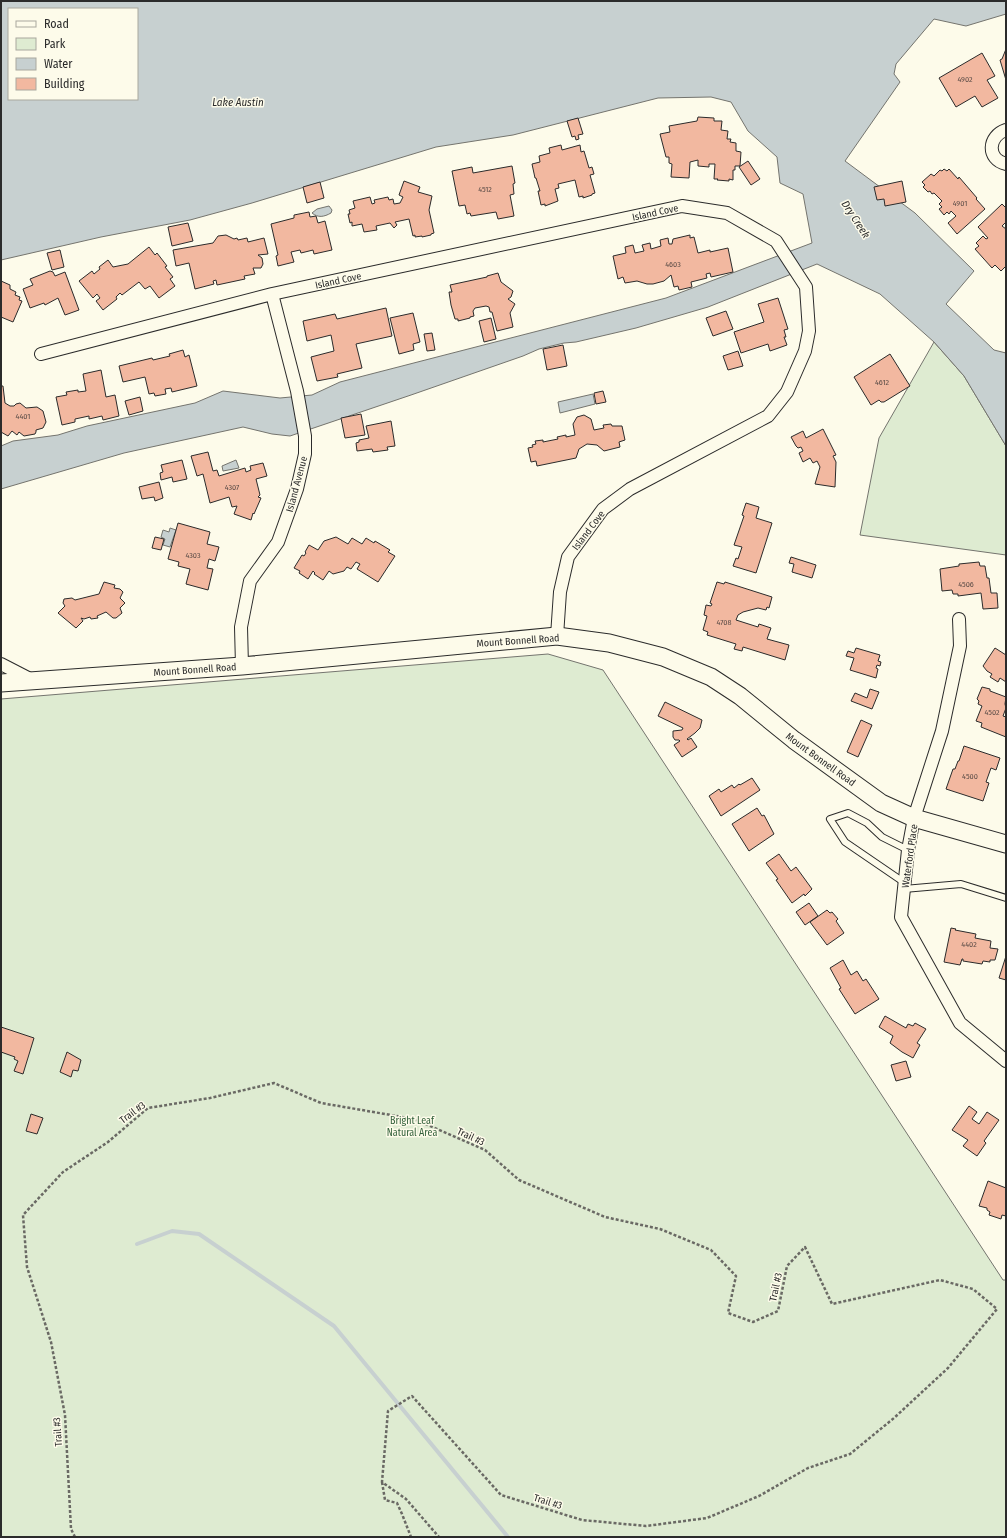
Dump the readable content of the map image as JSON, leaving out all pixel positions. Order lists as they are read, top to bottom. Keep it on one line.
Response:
{"streets":{"street":["Island Cove","Island Avenue","Mount Bonnell Road","Waterford Place"],"path":["Trail #3"]},"crossings":[["Island Cove","Island Avenue"],["Island Cove","Mount Bonnell Road"],["Island Avenue","Mount Bonnell Road"],["Mount Bonnell Road","Waterford Place"]],"water":["Lake Austin","Dry Creek"],"parks":["Bright Leaf Natural Area"],"house_numbers":["4902","4512","4901","4603","4612","4401","4307","4303","4506","4708","4502","4500","4402"],"legend":["Road","Park","Water","Building"]}
